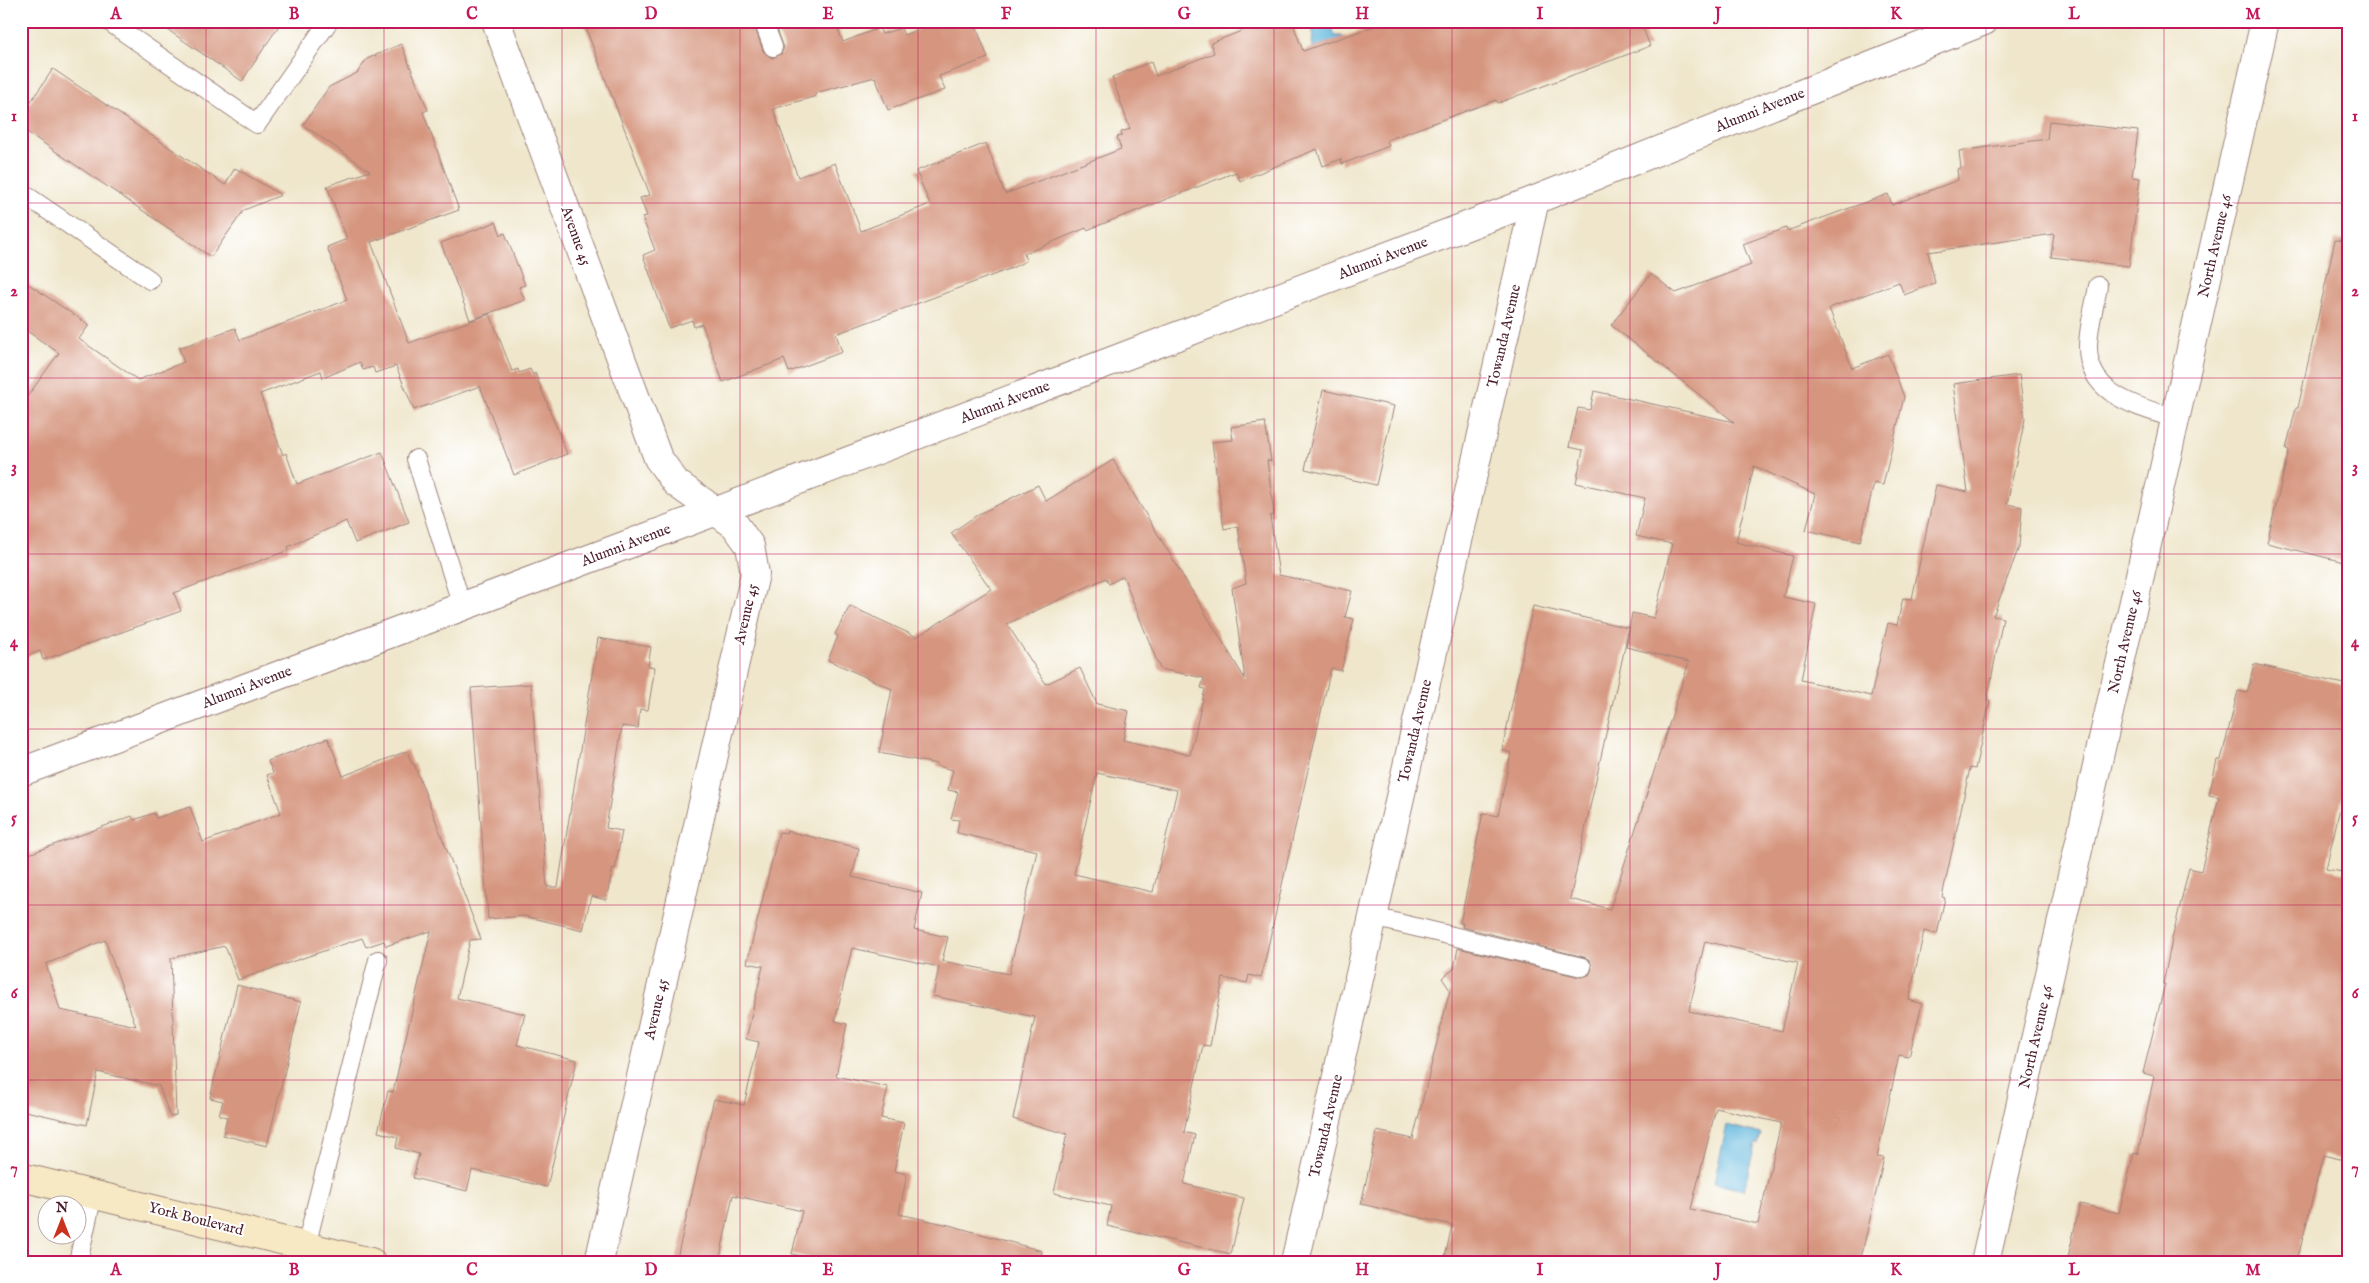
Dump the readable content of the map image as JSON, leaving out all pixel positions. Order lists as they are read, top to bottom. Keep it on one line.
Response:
{"streets":{"main road":["York Boulevard"],"street":["Alumni Avenue","Avenue 45","North Avenue 46","Towanda Avenue"]},"crossings":[["Alumni Avenue","Avenue 45"],["Alumni Avenue","Towanda Avenue"]],"north":"top","grid":{"columns":["A","B","C","D","E","F","G","H","I","J","K","L","M"],"rows":["1","2","3","4","5","6","7"]}}
